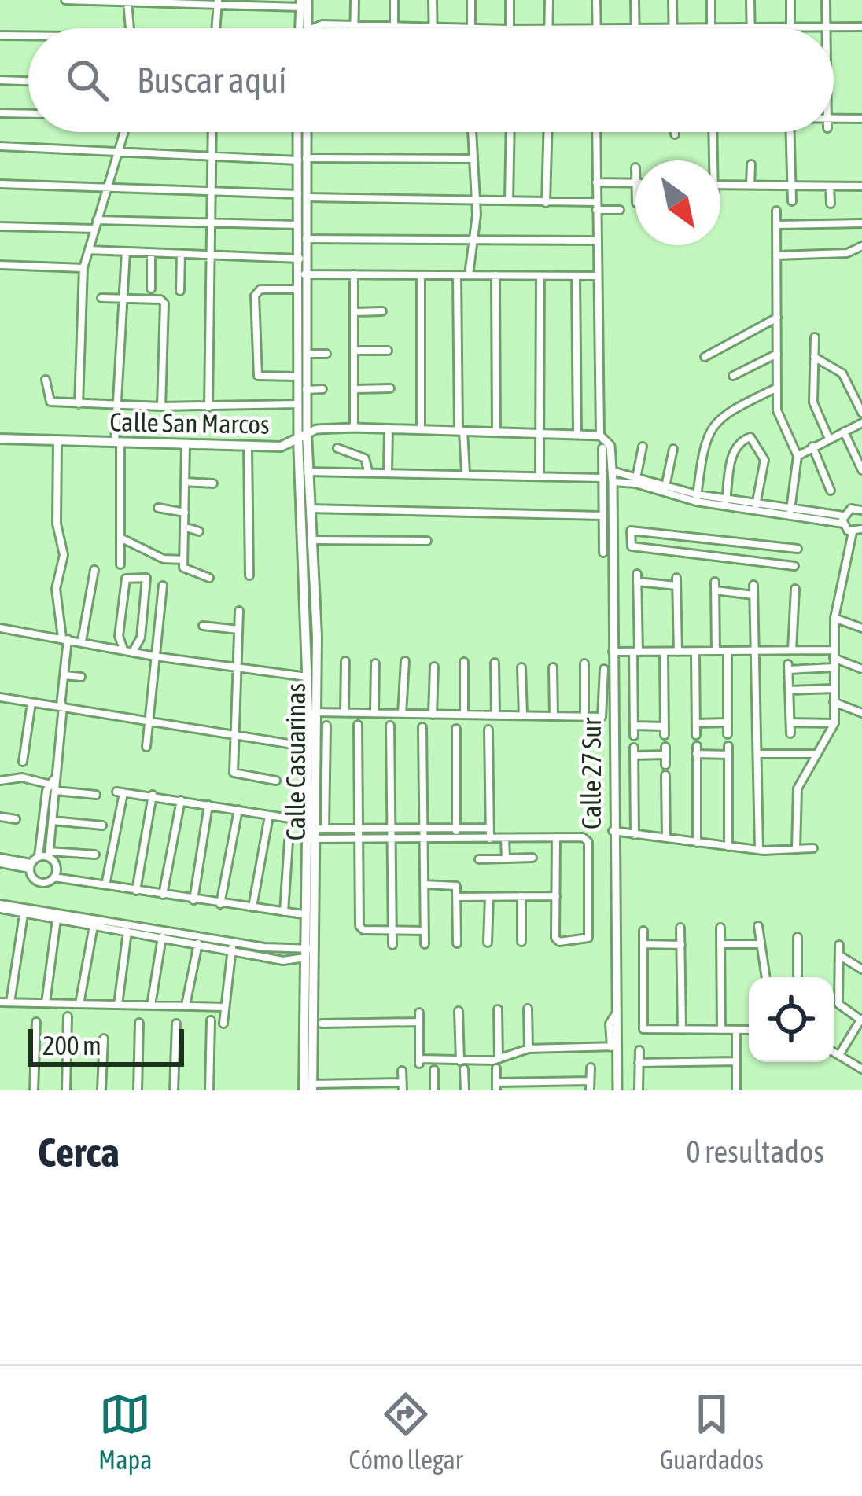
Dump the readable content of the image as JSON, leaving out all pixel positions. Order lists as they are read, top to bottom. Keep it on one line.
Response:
{"streets":{"main road":["Calle San Marcos","Calle Casuarinas"],"street":["Calle 27 Sur"]},"crossings":[["Calle San Marcos","Calle Casuarinas"],["Calle San Marcos","Calle 27 Sur"]],"scale_bar":"200 m","north":"bottom right","page":{"search":"Buscar aquí","scale":"200 m","heading":["Cerca","0 resultados"],"nav":["Mapa","Cómo llegar","Guardados"]}}
